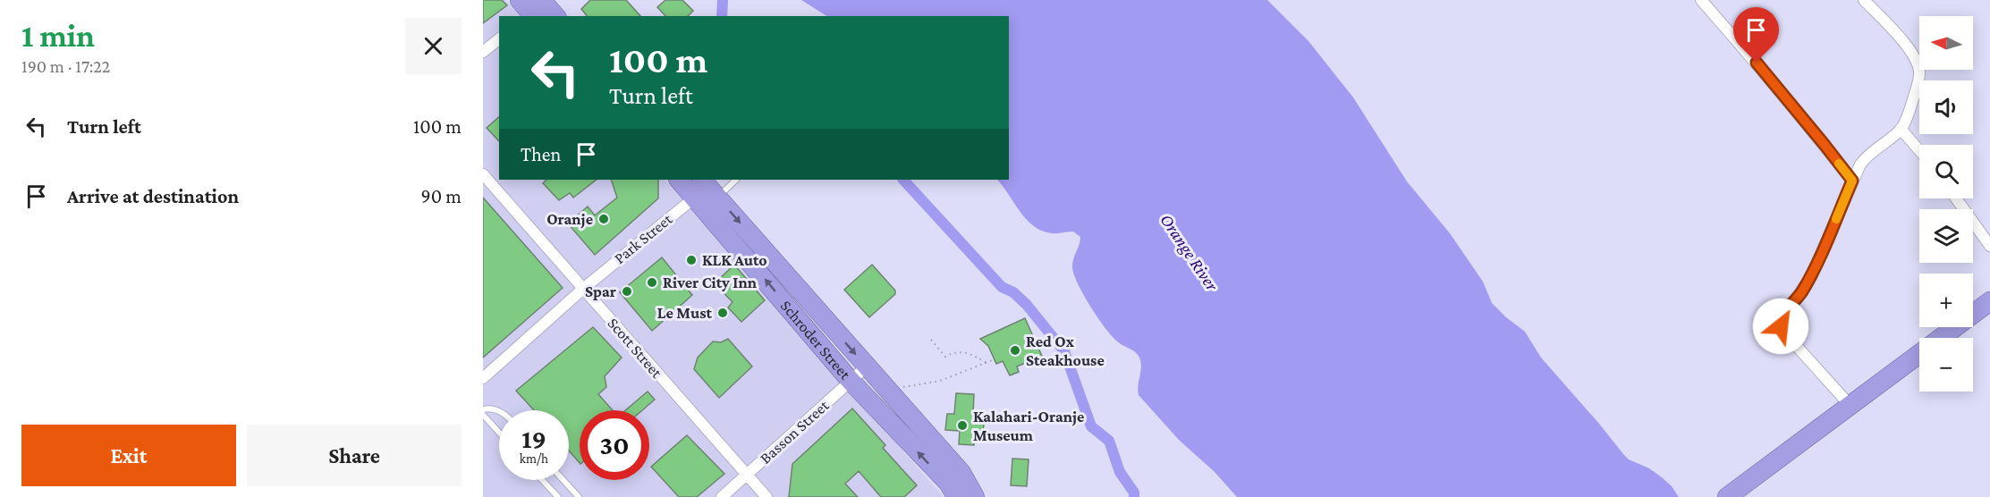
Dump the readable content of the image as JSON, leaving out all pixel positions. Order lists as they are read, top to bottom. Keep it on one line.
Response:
{"streets":{"highway":["Schroder Street"],"street":["Park Street","Scott Street","Basson Street"]},"crossings":[["Park Street","Schroder Street"],["Park Street","Scott Street"],["Schroder Street","Basson Street"],["Scott Street","Basson Street"]],"water":["Orange River"],"places":["Oranje","KLK Auto","River City Inn","Spar","Le Must","Red Ox Steakhouse","Kalahari-Oranje Museum"],"north":"left","page":{"heading":["1 min","190 m · 17:22"],"map_buttons":["+","−"],"turn":["100 m","Turn left"],"list":[{"name":"Turn left","value":"100 m"},{"name":"Arrive at destination","value":"90 m"}],"then":"Then","speed":"19 km/h","limit":"30","buttons":["Exit","Share"]}}
